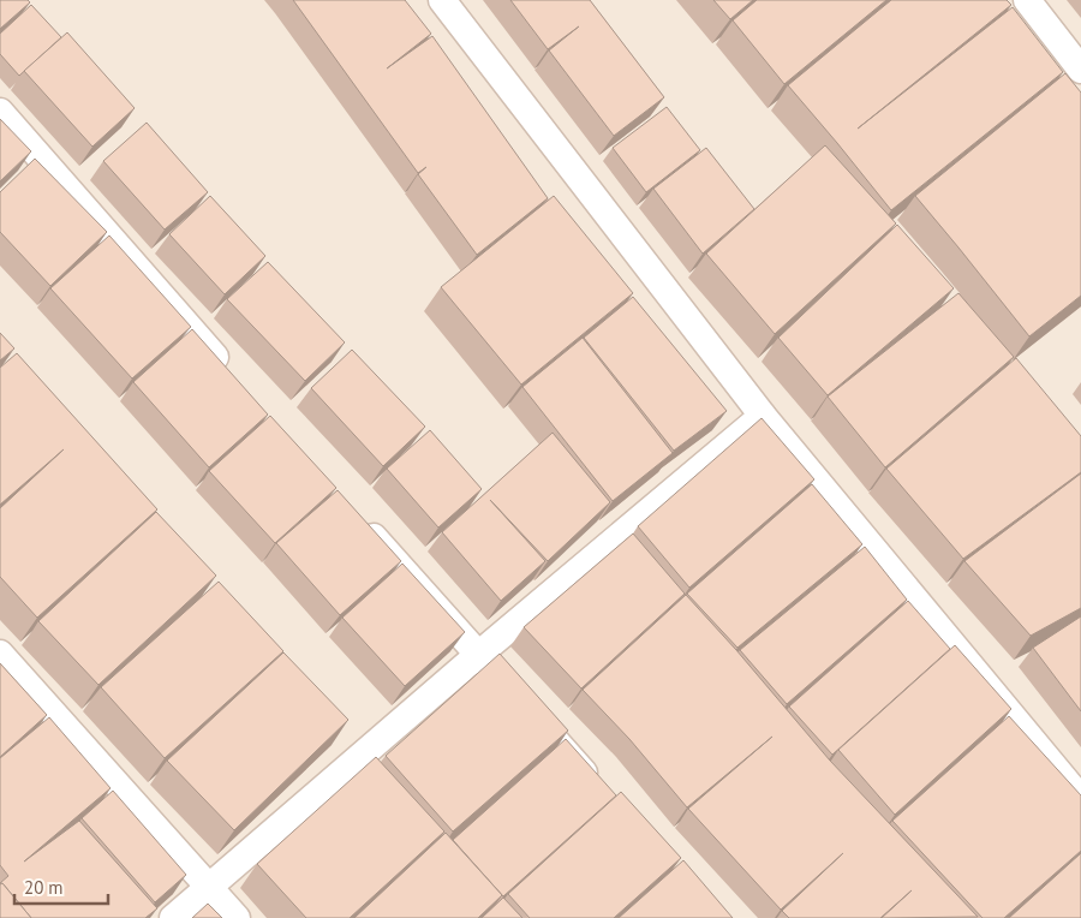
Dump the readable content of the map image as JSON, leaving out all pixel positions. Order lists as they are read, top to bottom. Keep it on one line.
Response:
{"scale_bar":"20 m"}
